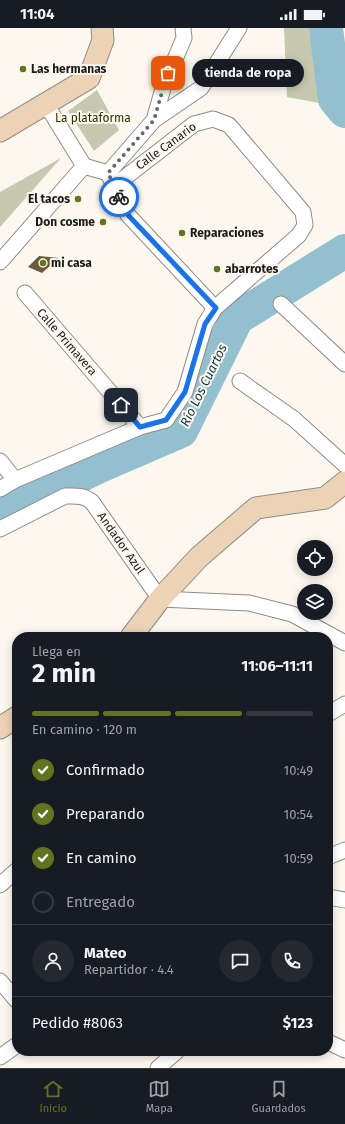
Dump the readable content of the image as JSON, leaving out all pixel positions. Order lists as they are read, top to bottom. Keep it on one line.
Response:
{"streets":{"street":["Calle Canario","Calle Primavera","Andador Azul"]},"water":["Río Los Cuartos"],"parks":["La plataforma"],"places":["Las hermanas","tienda de ropa","El tacos","Don cosme","Reparaciones","mi casa","abarrotes"],"page":{"status":"11:04","bubble":"tienda de ropa","heading":["2 min","Llega en","11:06–11:11"],"panel":["Mateo","Repartidor · 4.4","Pedido #8063","$123"],"bar":"En camino · 120 m","list":[["Confirmado","10:49"],["Preparando","10:54"],["En camino","10:59"],"Entregado"],"tabs":["Inicio","Mapa","Guardados"]}}
